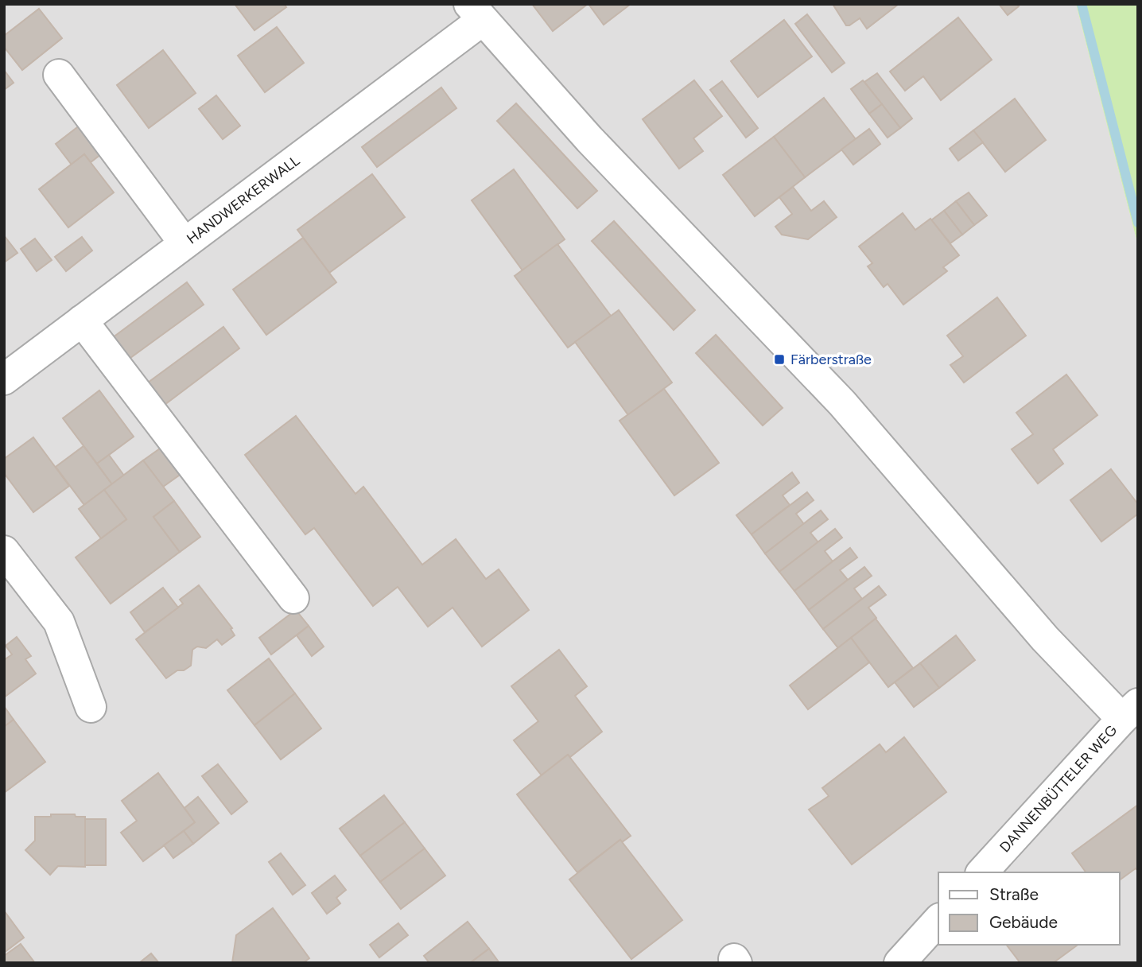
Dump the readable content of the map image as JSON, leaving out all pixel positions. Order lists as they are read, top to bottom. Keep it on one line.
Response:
{"streets":{"street":["HANDWERKERWALL","DANNENBÜTTELER WEG"]},"places":{"transit":["Färberstraße"]},"legend":["Straße","Gebäude"]}
